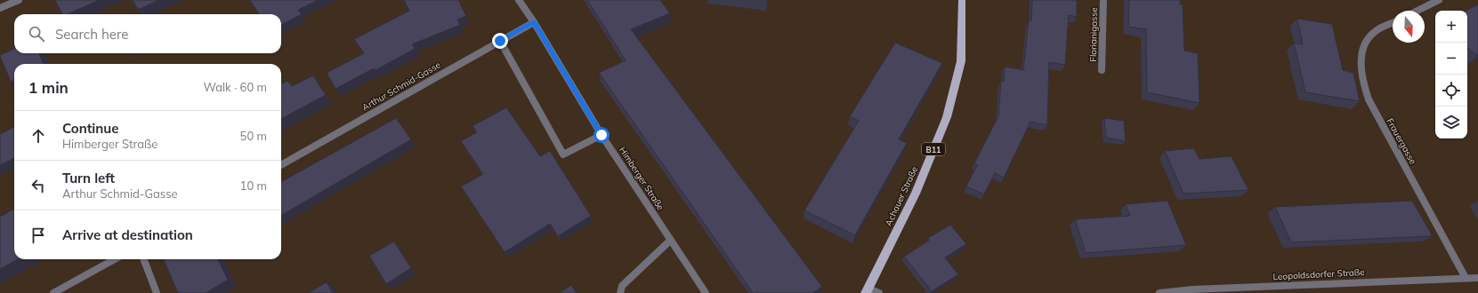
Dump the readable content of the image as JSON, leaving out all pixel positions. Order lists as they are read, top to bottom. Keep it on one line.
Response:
{"streets":{"main road":["B11","Achauer Straße"],"street":["Florianigasse","Arthur Schmid-Gasse","Frauergasse","Himberger Straße","Leopoldsdorfer Straße"]},"crossings":[["Arthur Schmid-Gasse","Himberger Straße"],["Frauergasse","Leopoldsdorfer Straße"]],"north":"bottom","page":{"map_buttons":["+","−"],"search":"Search here","heading":["1 min","Walk · 60 m"],"list":[["Continue","Himberger Straße","50 m"],["Turn left","Arthur Schmid-Gasse","10 m"],"Arrive at destination"]}}
